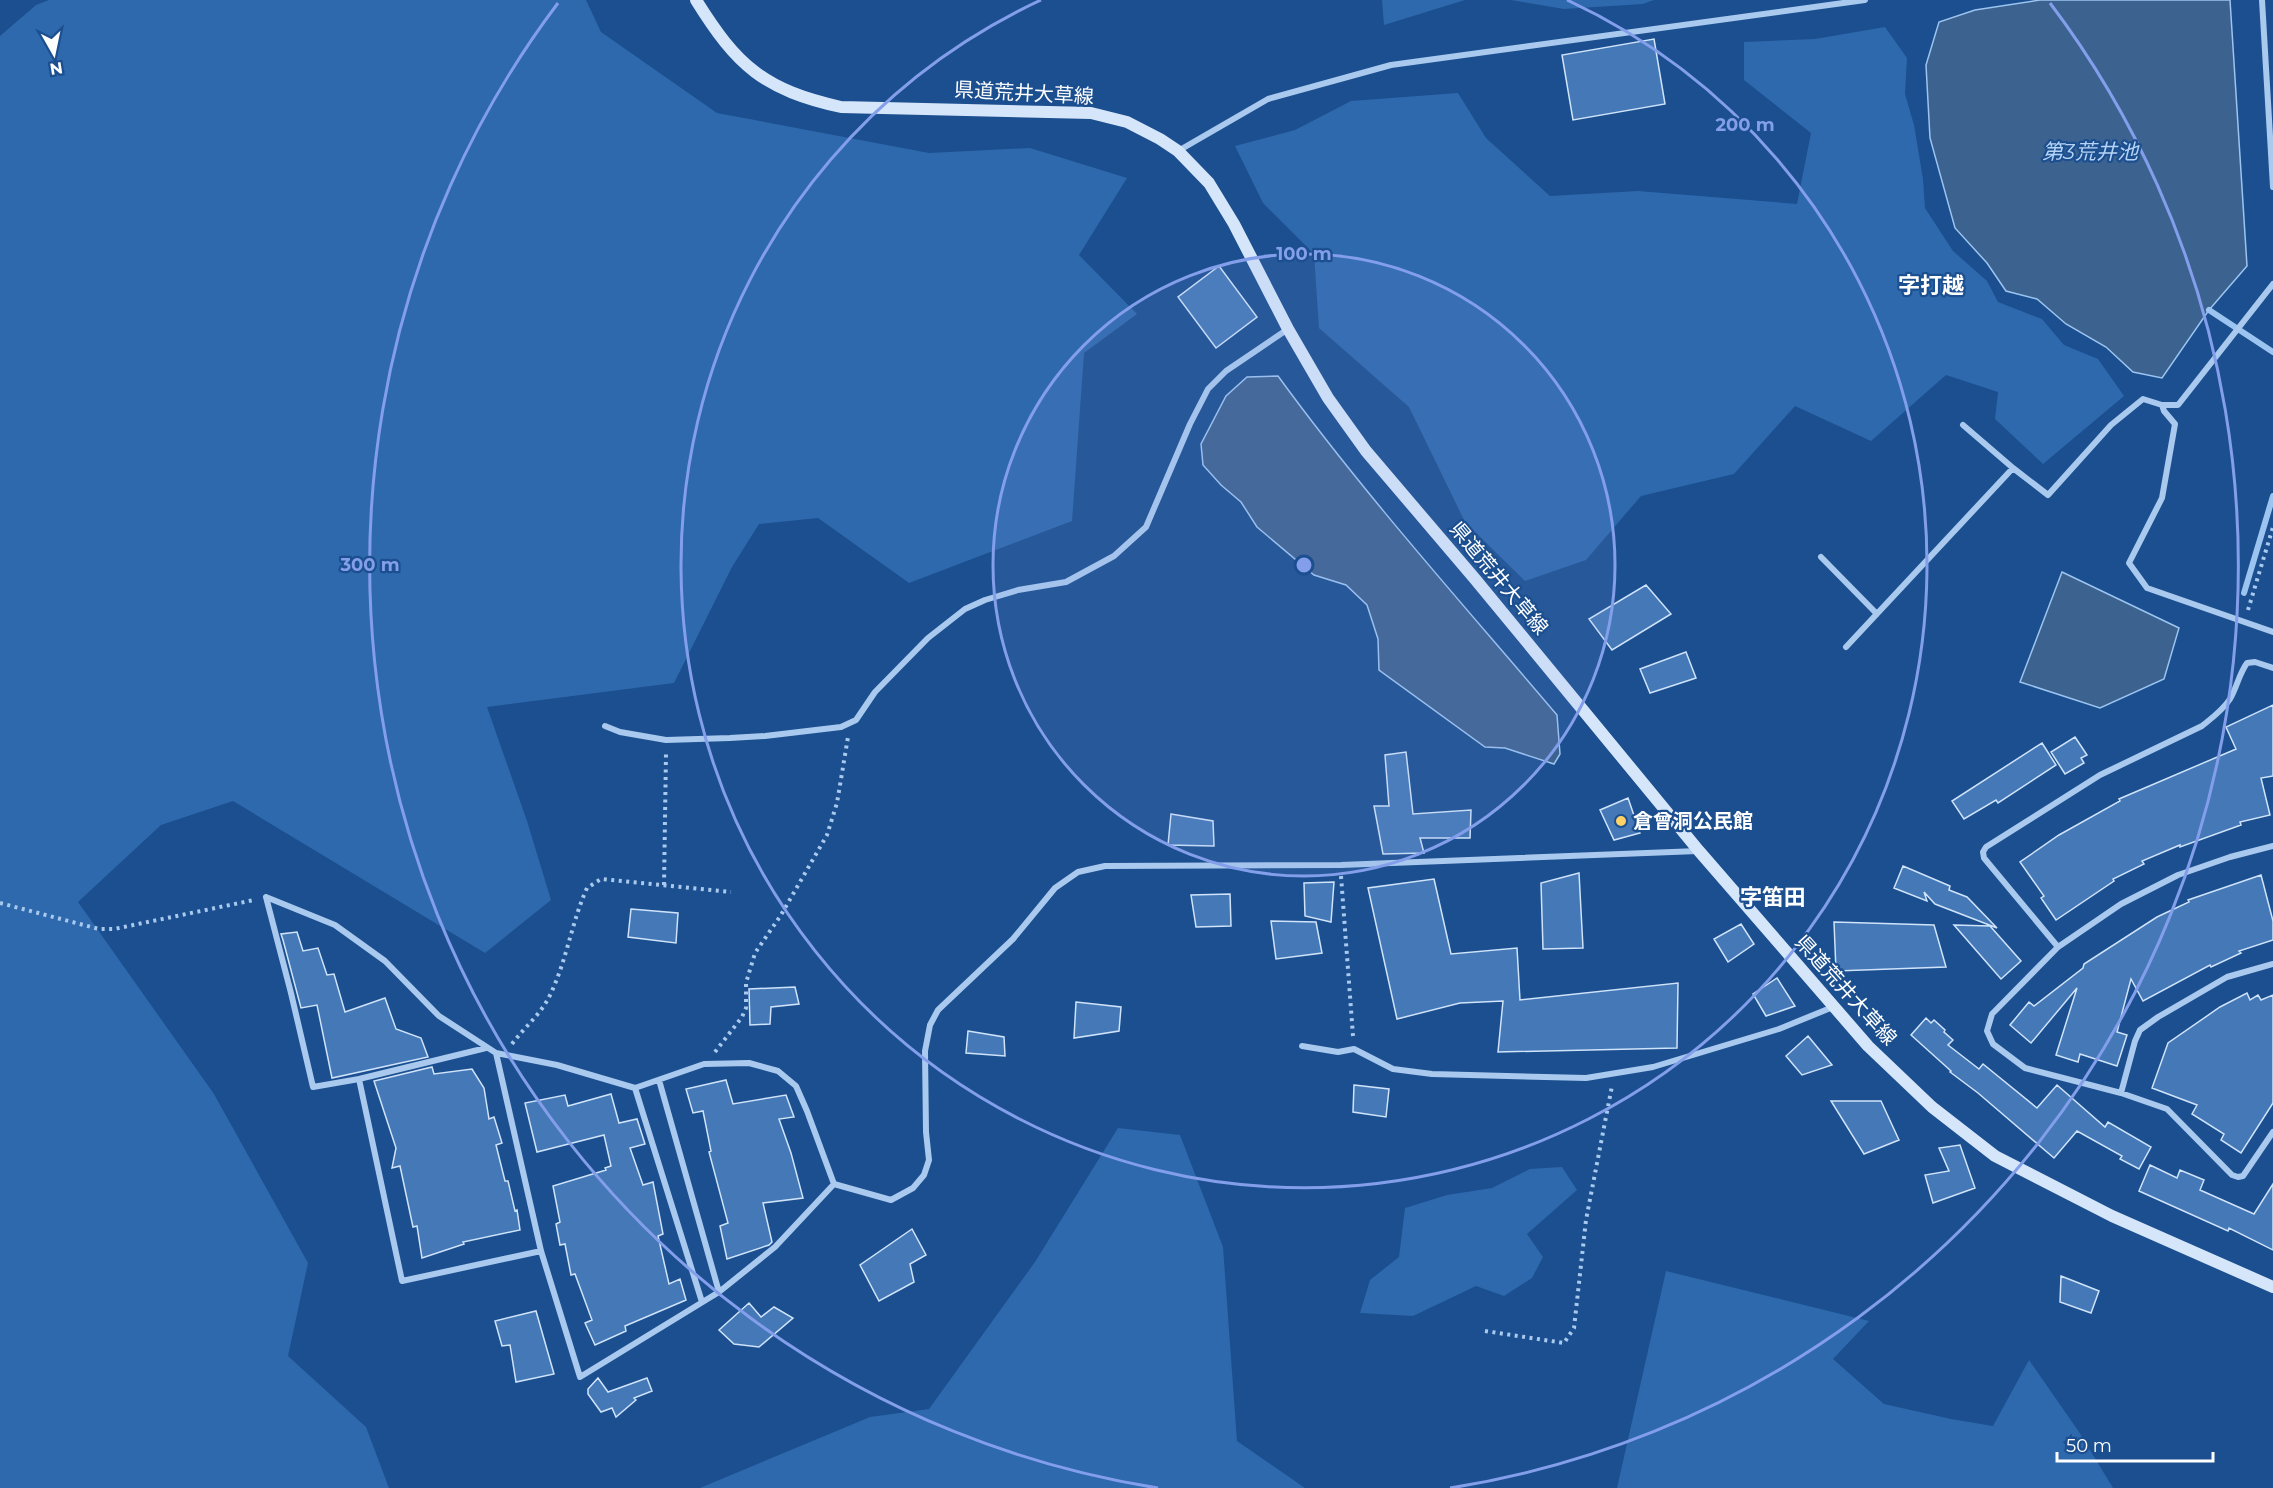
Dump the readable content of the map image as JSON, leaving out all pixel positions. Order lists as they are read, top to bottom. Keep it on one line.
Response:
{"streets":{"main road":["県道荒井大草線"]},"districts":["字打越","字笛田"],"water":["第3荒井池"],"places":["倉曾洞公民館"],"scale_bar":"50 m","north":"bottom","rings":["200 m","100 m","300 m"]}
